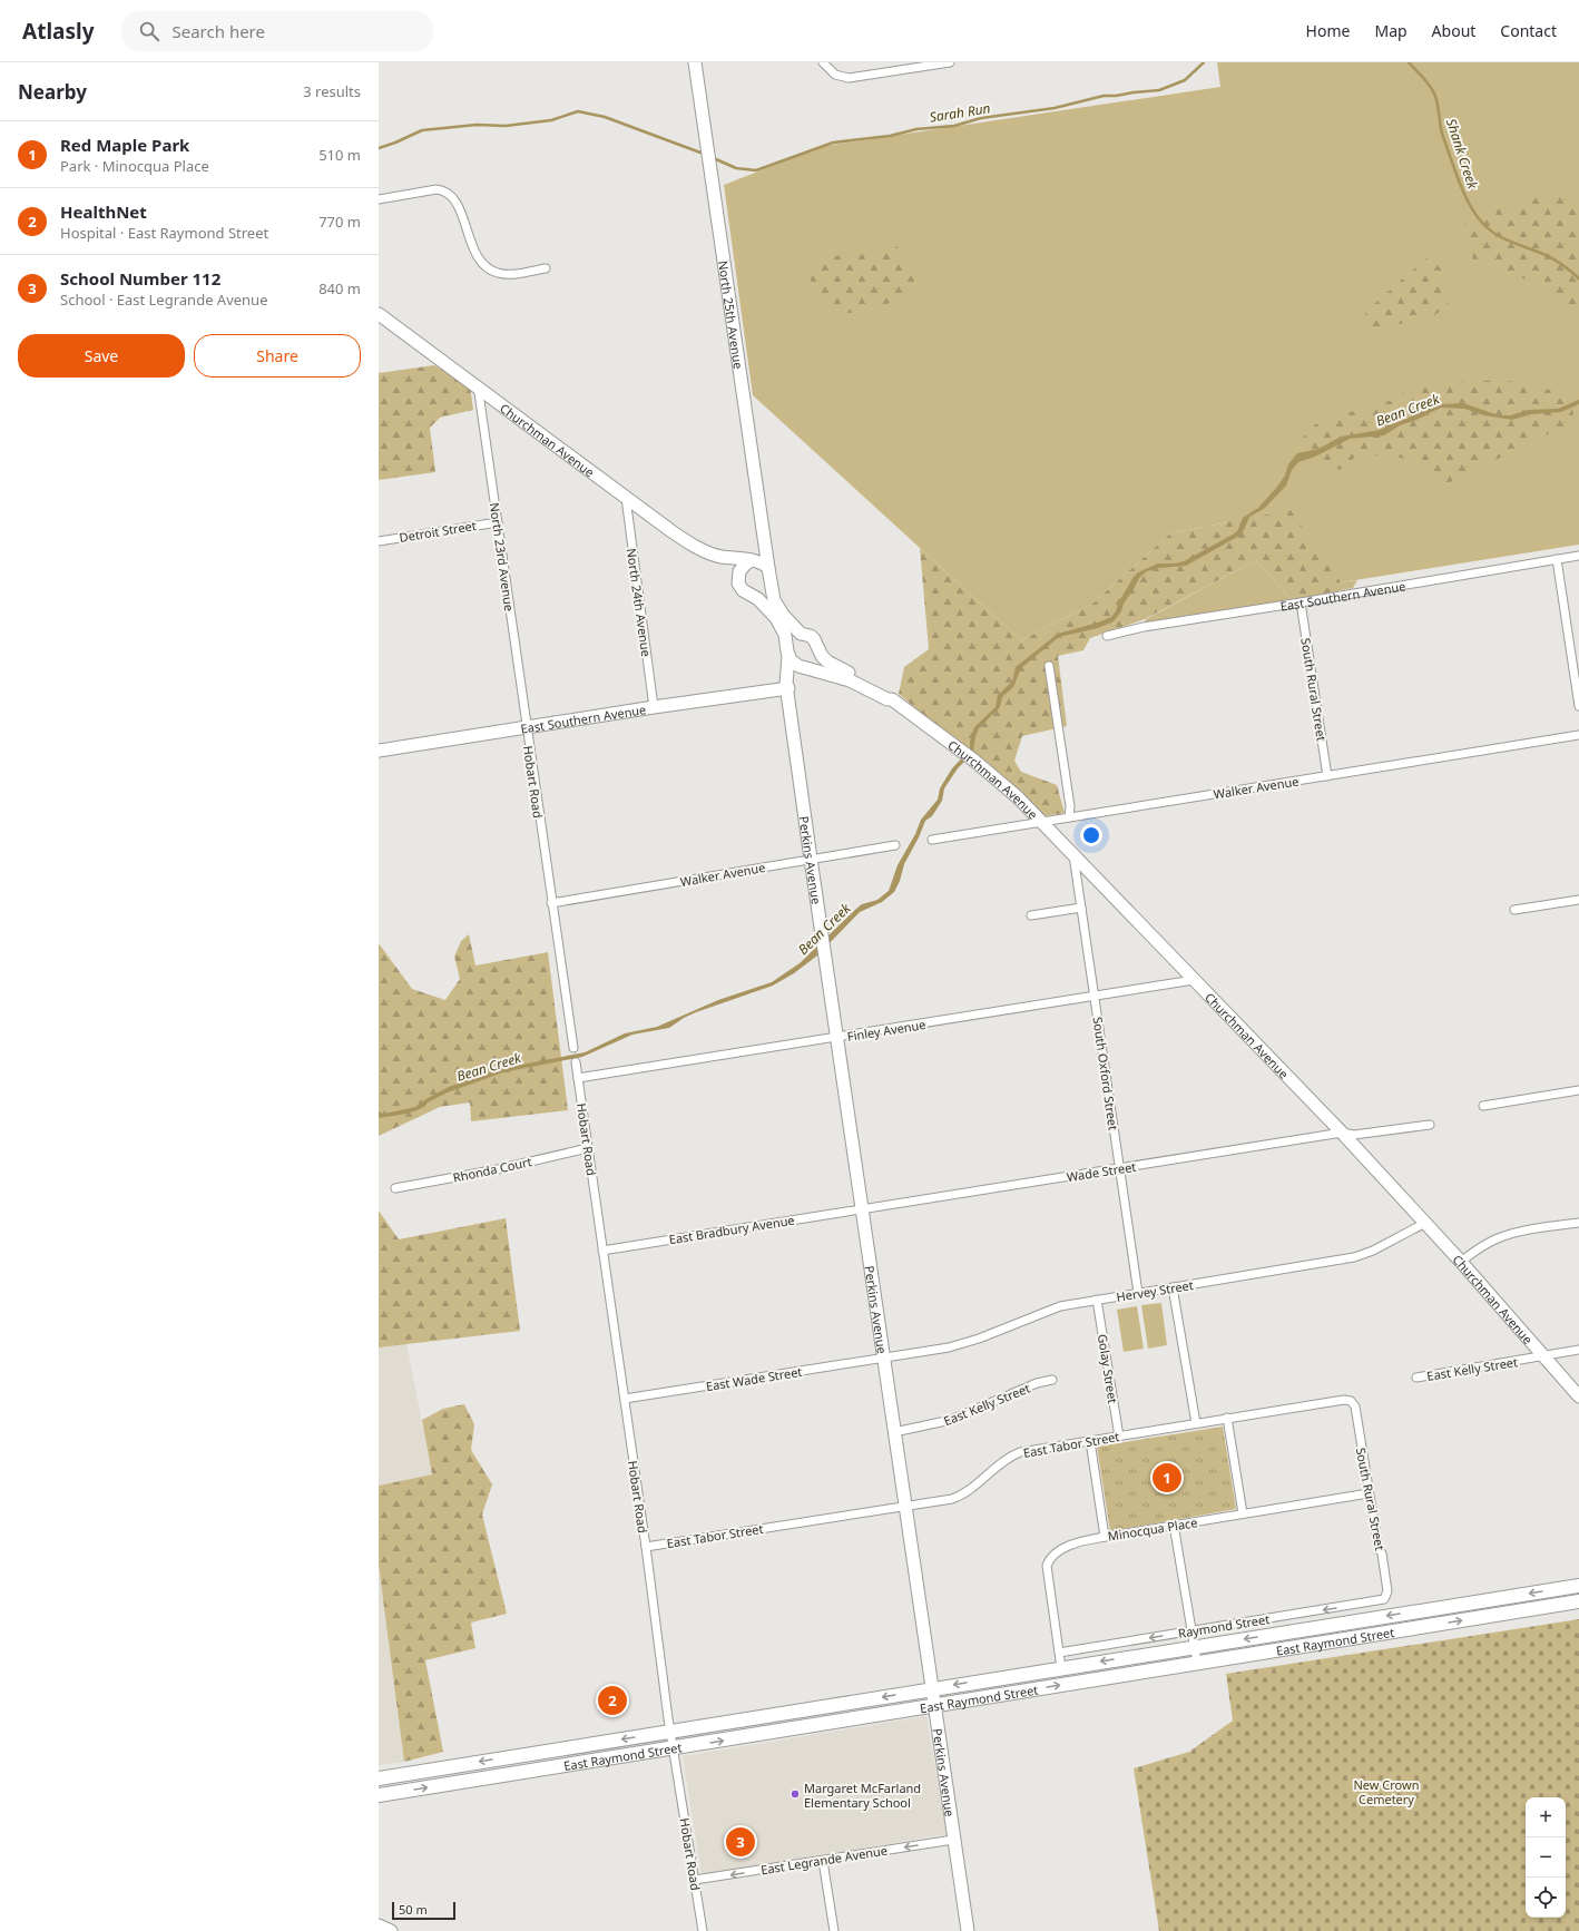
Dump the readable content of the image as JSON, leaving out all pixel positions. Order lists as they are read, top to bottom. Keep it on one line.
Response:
{"streets":{"main road":["East Raymond Street"],"street":["North 25th Avenue","Churchman Avenue","Detroit Street","North 23rd Avenue","East Southern Avenue","North 24th Avenue","South Rural Street","Hobart Road","Walker Avenue","Perkins Avenue","Finley Avenue","South Oxford Street","Rhonda Court","Wade Street","East Bradbury Avenue","Hervey Street","Golay Street","East Kelly Street","East Wade Street","East Tabor Street","Minocqua Place","Raymond Street","East Legrande Avenue"]},"crossings":[["North 25th Avenue","Churchman Avenue"],["Churchman Avenue","North 23rd Avenue"],["Churchman Avenue","North 24th Avenue"],["Churchman Avenue","Walker Avenue"],["Churchman Avenue","Perkins Avenue"],["Churchman Avenue","Finley Avenue"],["Churchman Avenue","South Oxford Street"],["Churchman Avenue","Wade Street"],["Churchman Avenue","Hervey Street"],["Churchman Avenue","East Kelly Street"],["Detroit Street","North 23rd Avenue"],["North 23rd Avenue","East Southern Avenue"],["North 23rd Avenue","Hobart Road"],["East Southern Avenue","North 24th Avenue"],["East Southern Avenue","South Rural Street"],["East Southern Avenue","Hobart Road"],["East Southern Avenue","Perkins Avenue"],["South Rural Street","Walker Avenue"],["South Rural Street","East Tabor Street"],["South Rural Street","Minocqua Place"],["South Rural Street","Raymond Street"],["Hobart Road","Walker Avenue"],["Hobart Road","Finley Avenue"],["Hobart Road","Rhonda Court"],["Hobart Road","East Bradbury Avenue"],["Hobart Road","East Wade Street"],["Hobart Road","East Tabor Street"],["Hobart Road","East Raymond Street"],["Hobart Road","East Legrande Avenue"],["Walker Avenue","Perkins Avenue"],["Perkins Avenue","Finley Avenue"],["Perkins Avenue","Wade Street"],["Perkins Avenue","East Bradbury Avenue"],["Perkins Avenue","Hervey Street"],["Perkins Avenue","East Kelly Street"],["Perkins Avenue","East Wade Street"],["Perkins Avenue","East Tabor Street"],["Perkins Avenue","East Raymond Street"],["Perkins Avenue","East Legrande Avenue"],["Finley Avenue","South Oxford Street"],["South Oxford Street","Wade Street"],["South Oxford Street","Hervey Street"],["Wade Street","East Bradbury Avenue"],["Hervey Street","Golay Street"],["Hervey Street","East Wade Street"],["Golay Street","East Tabor Street"],["Minocqua Place","Raymond Street"],["Minocqua Place","East Raymond Street"]],"one_way":["Raymond Street","East Legrande Avenue"],"water":["Sarah Run","Shank Creek","Bean Creek"],"parks":["New Crown Cemetery"],"places":["Margaret McFarland Elementary School"],"scale_bar":"50 m","page":{"header":"Atlasly","search":"Search here","nav":["Home","Map","About","Contact"],"heading":["Nearby","3 results"],"list":[{"mark":"1","name":"Red Maple Park","note":"Park · Minocqua Place","value":"510 m"},{"mark":"2","name":"HealthNet","note":"Hospital · East Raymond Street","value":"770 m"},{"mark":"3","name":"School Number 112","note":"School · East Legrande Avenue","value":"840 m"}],"buttons":["Save","Share"],"pins":["1","2","3"],"map_buttons":["+","−"],"scale":"50 m"}}
